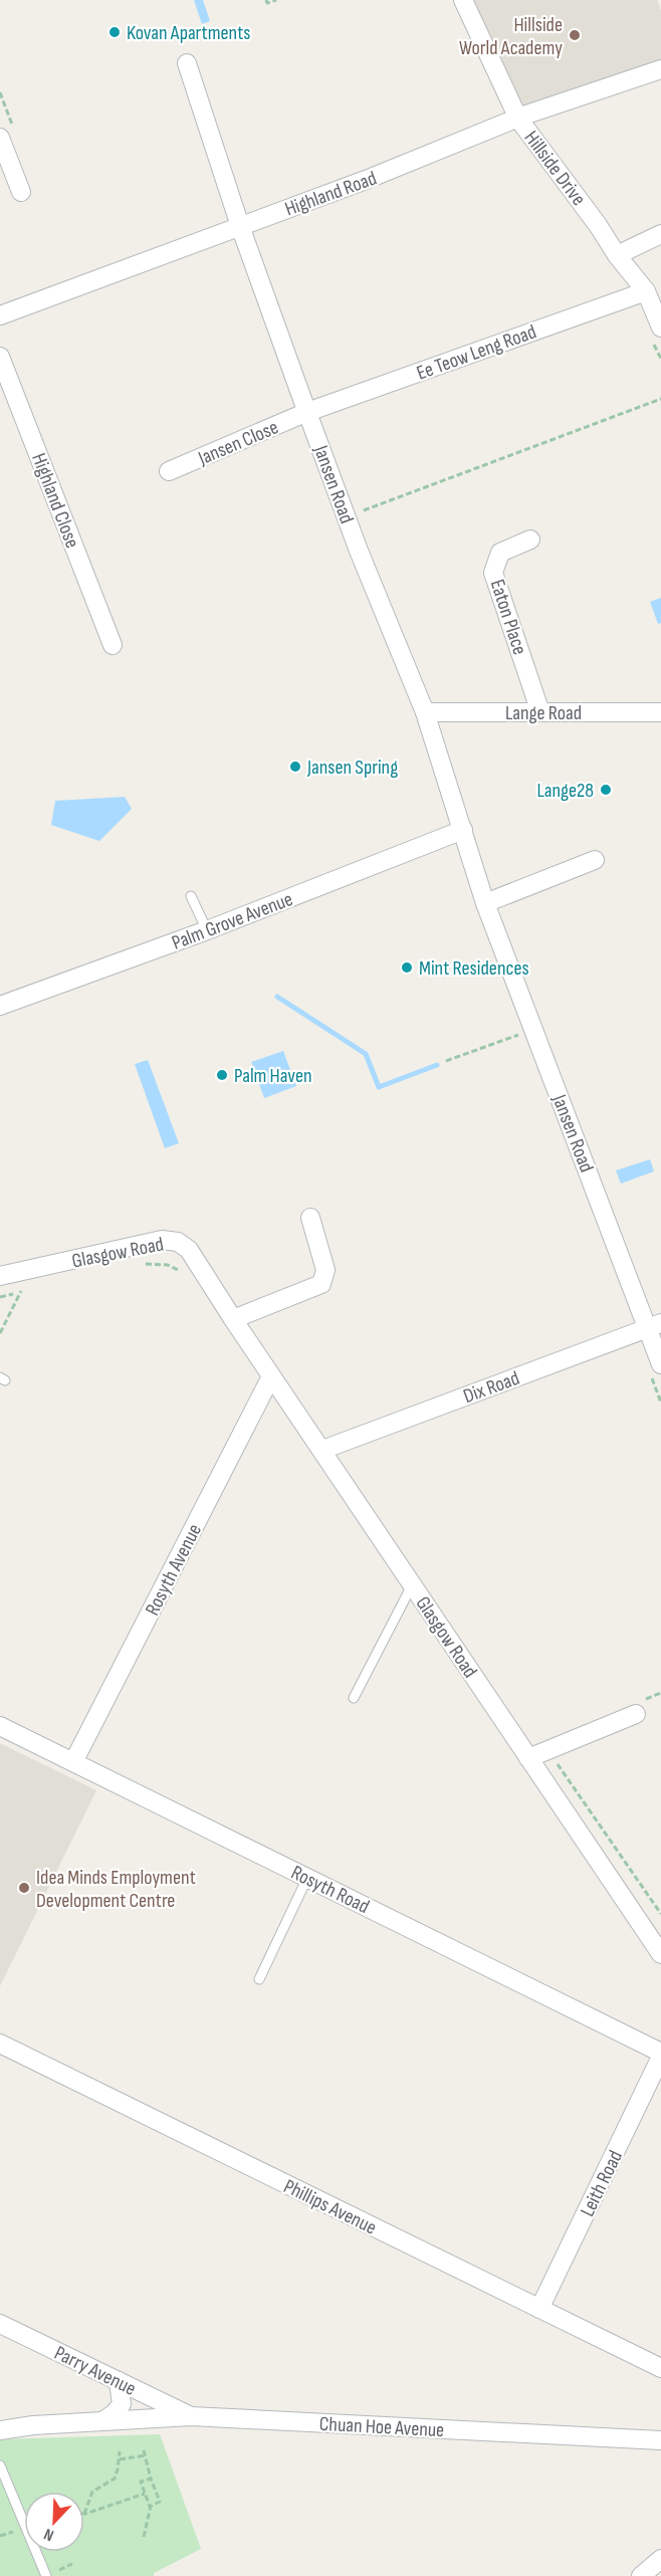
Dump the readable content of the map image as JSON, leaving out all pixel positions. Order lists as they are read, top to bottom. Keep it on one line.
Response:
{"streets":{"street":["Hillside Drive","Highland Road","Ee Teow Leng Road","Jansen Close","Jansen Road","Highland Close","Eaton Place","Lange Road","Palm Grove Avenue","Glasgow Road","Dix Road","Rosyth Avenue","Rosyth Road","Leith Road","Phillips Avenue","Parry Avenue","Chuan Hoe Avenue"]},"crossings":[["Hillside Drive","Highland Road"],["Hillside Drive","Ee Teow Leng Road"],["Highland Road","Jansen Road"],["Ee Teow Leng Road","Jansen Close"],["Ee Teow Leng Road","Jansen Road"],["Jansen Close","Jansen Road"],["Jansen Road","Lange Road"],["Jansen Road","Palm Grove Avenue"],["Jansen Road","Dix Road"],["Eaton Place","Lange Road"],["Glasgow Road","Dix Road"],["Glasgow Road","Rosyth Avenue"],["Rosyth Avenue","Rosyth Road"],["Rosyth Road","Leith Road"],["Leith Road","Phillips Avenue"],["Parry Avenue","Chuan Hoe Avenue"]],"places":["Kovan Apartments","Hillside World Academy","Jansen Spring","Lange28","Mint Residences","Palm Haven","Idea Minds Employment Development Centre"],"north":"bottom left"}
